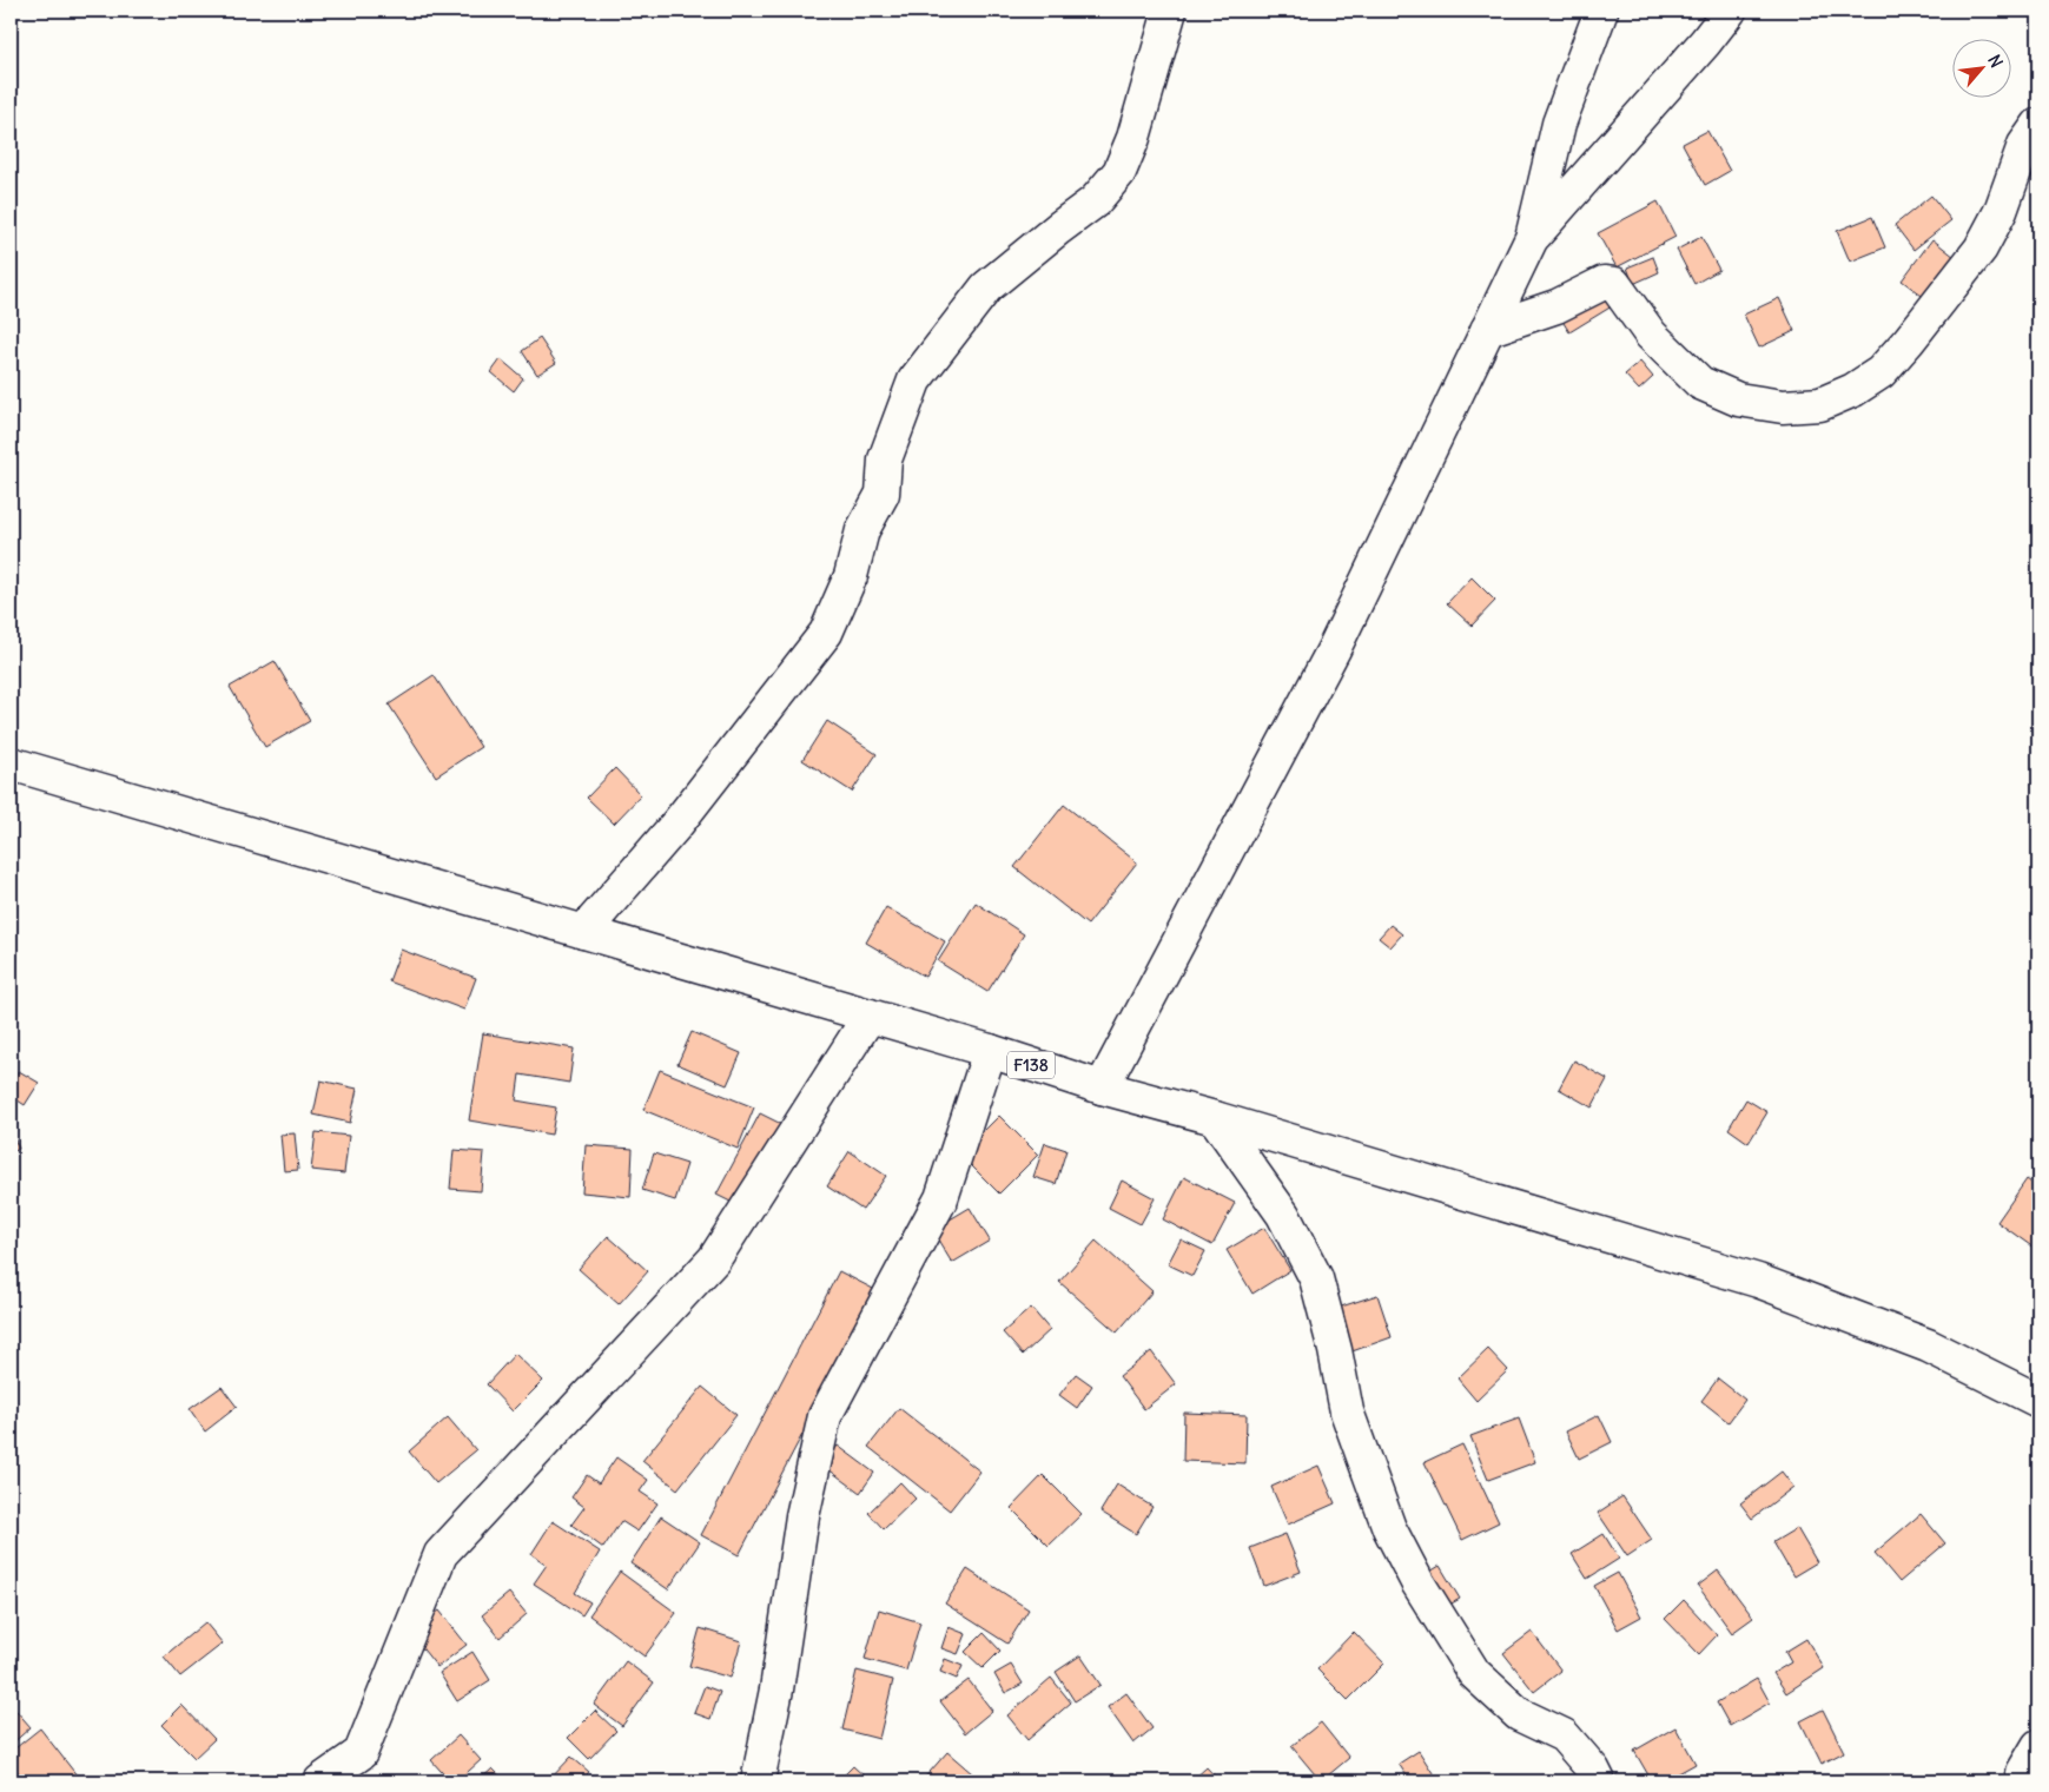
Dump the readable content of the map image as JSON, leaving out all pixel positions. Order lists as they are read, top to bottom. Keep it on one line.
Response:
{"streets":{"street":["F138"]},"north":"top right"}
